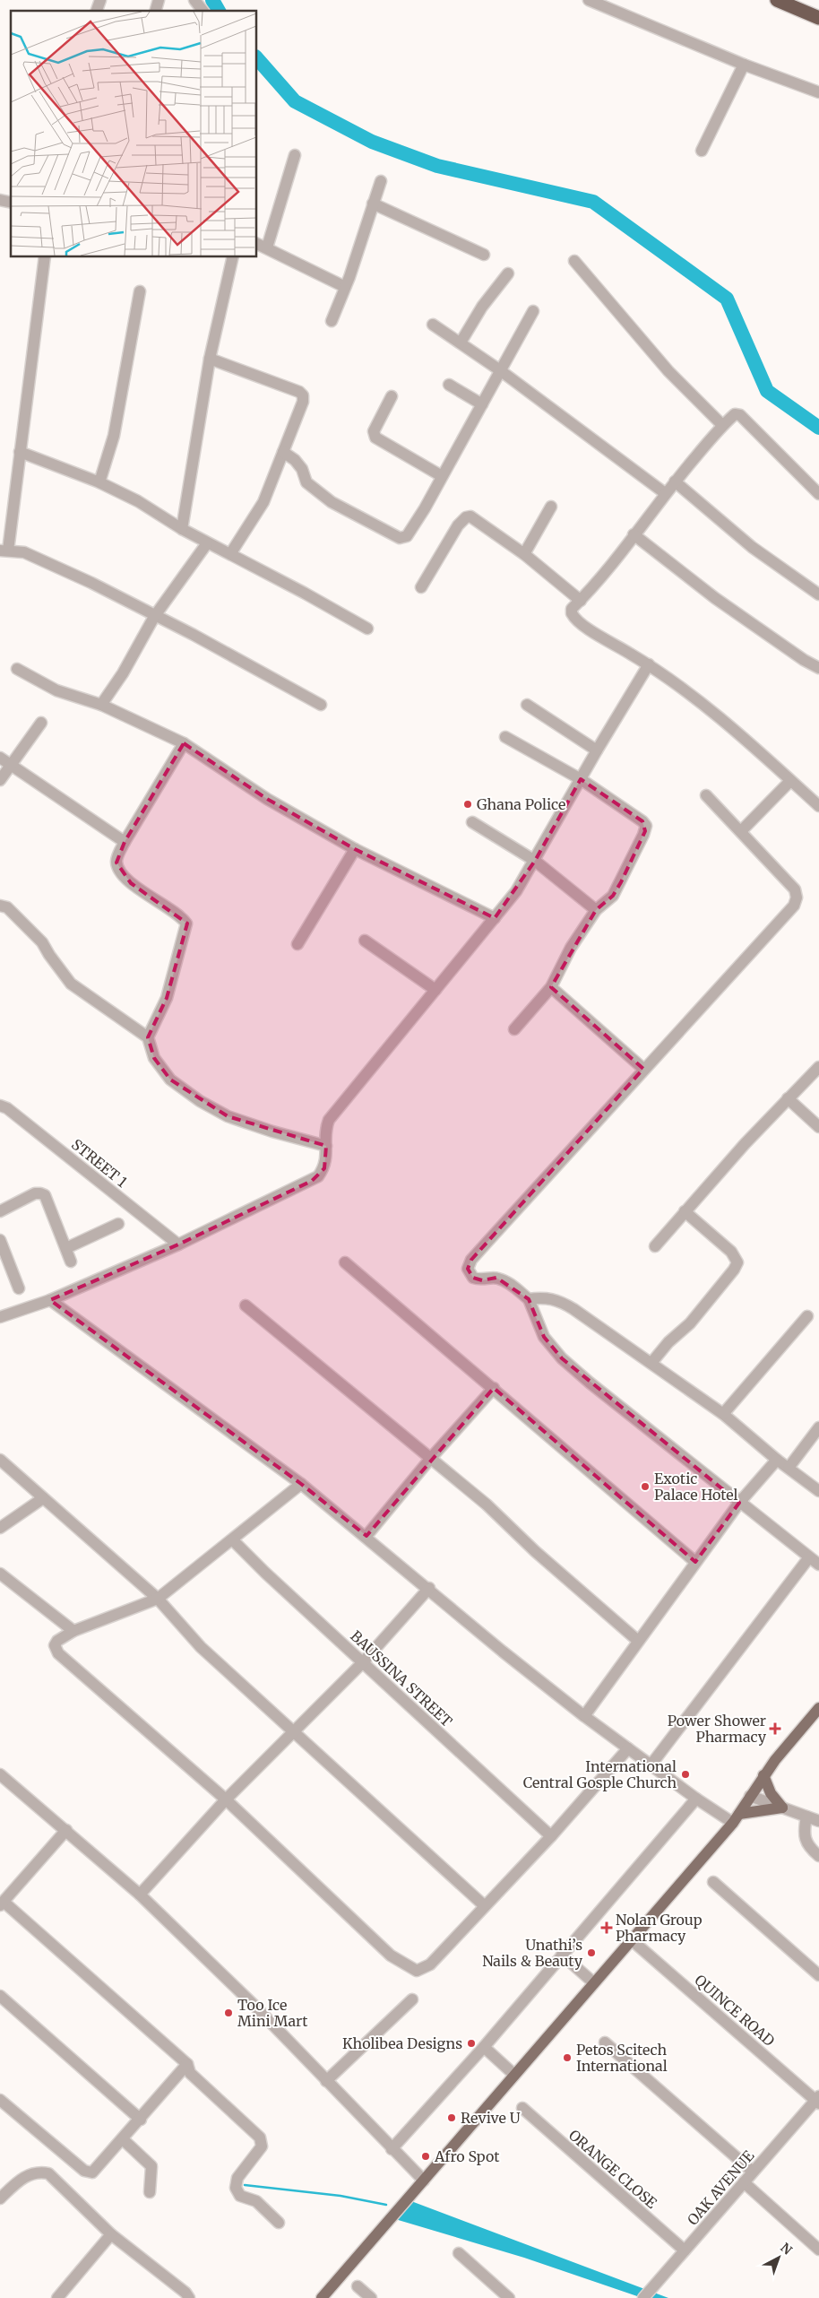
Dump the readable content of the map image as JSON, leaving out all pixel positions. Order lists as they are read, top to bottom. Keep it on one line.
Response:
{"streets":{"street":["STREET 1","BAUSSINA STREET","QUINCE ROAD","ORANGE CLOSE","OAK AVENUE"]},"crossings":[["QUINCE ROAD","OAK AVENUE"],["ORANGE CLOSE","OAK AVENUE"]],"places":{"other":["Ghana Police","Exotic Palace Hotel","International Central Gosple Church","Unathi’s Nails & Beauty","Too Ice Mini Mart","Kholibea Designs","Petos Scitech International","Revive U","Afro Spot"],"health":["Power Shower Pharmacy","Nolan Group Pharmacy"]},"north":"top right"}
